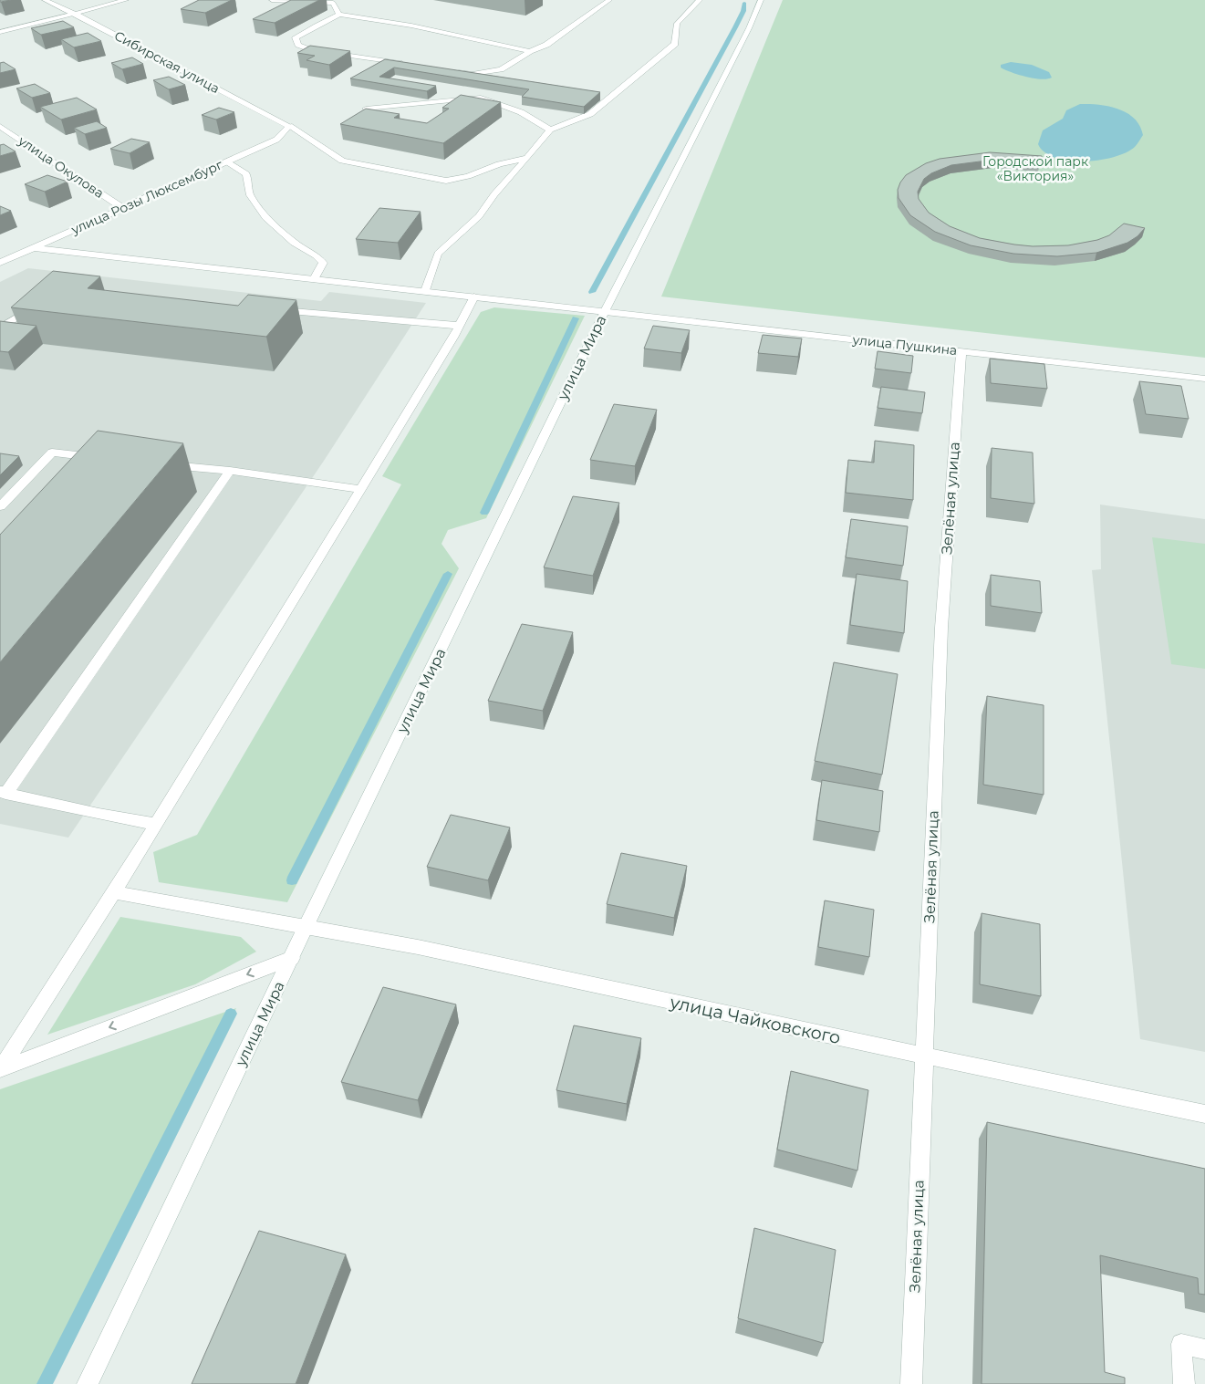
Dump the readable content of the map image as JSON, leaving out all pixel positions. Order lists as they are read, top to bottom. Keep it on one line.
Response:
{"streets":{"street":["Сибирская улица","улица Окулова","улица Розы Люксембург","улица Пушкина","улица Мира","Зелёная улица","улица Чайковского"]},"crossings":[["Сибирская улица","улица Розы Люксембург"],["улица Окулова","улица Розы Люксембург"],["улица Розы Люксембург","улица Пушкина"],["улица Пушкина","улица Мира"],["улица Пушкина","Зелёная улица"],["улица Мира","улица Чайковского"],["Зелёная улица","улица Чайковского"]],"parks":["Городской парк «Виктория»"]}
